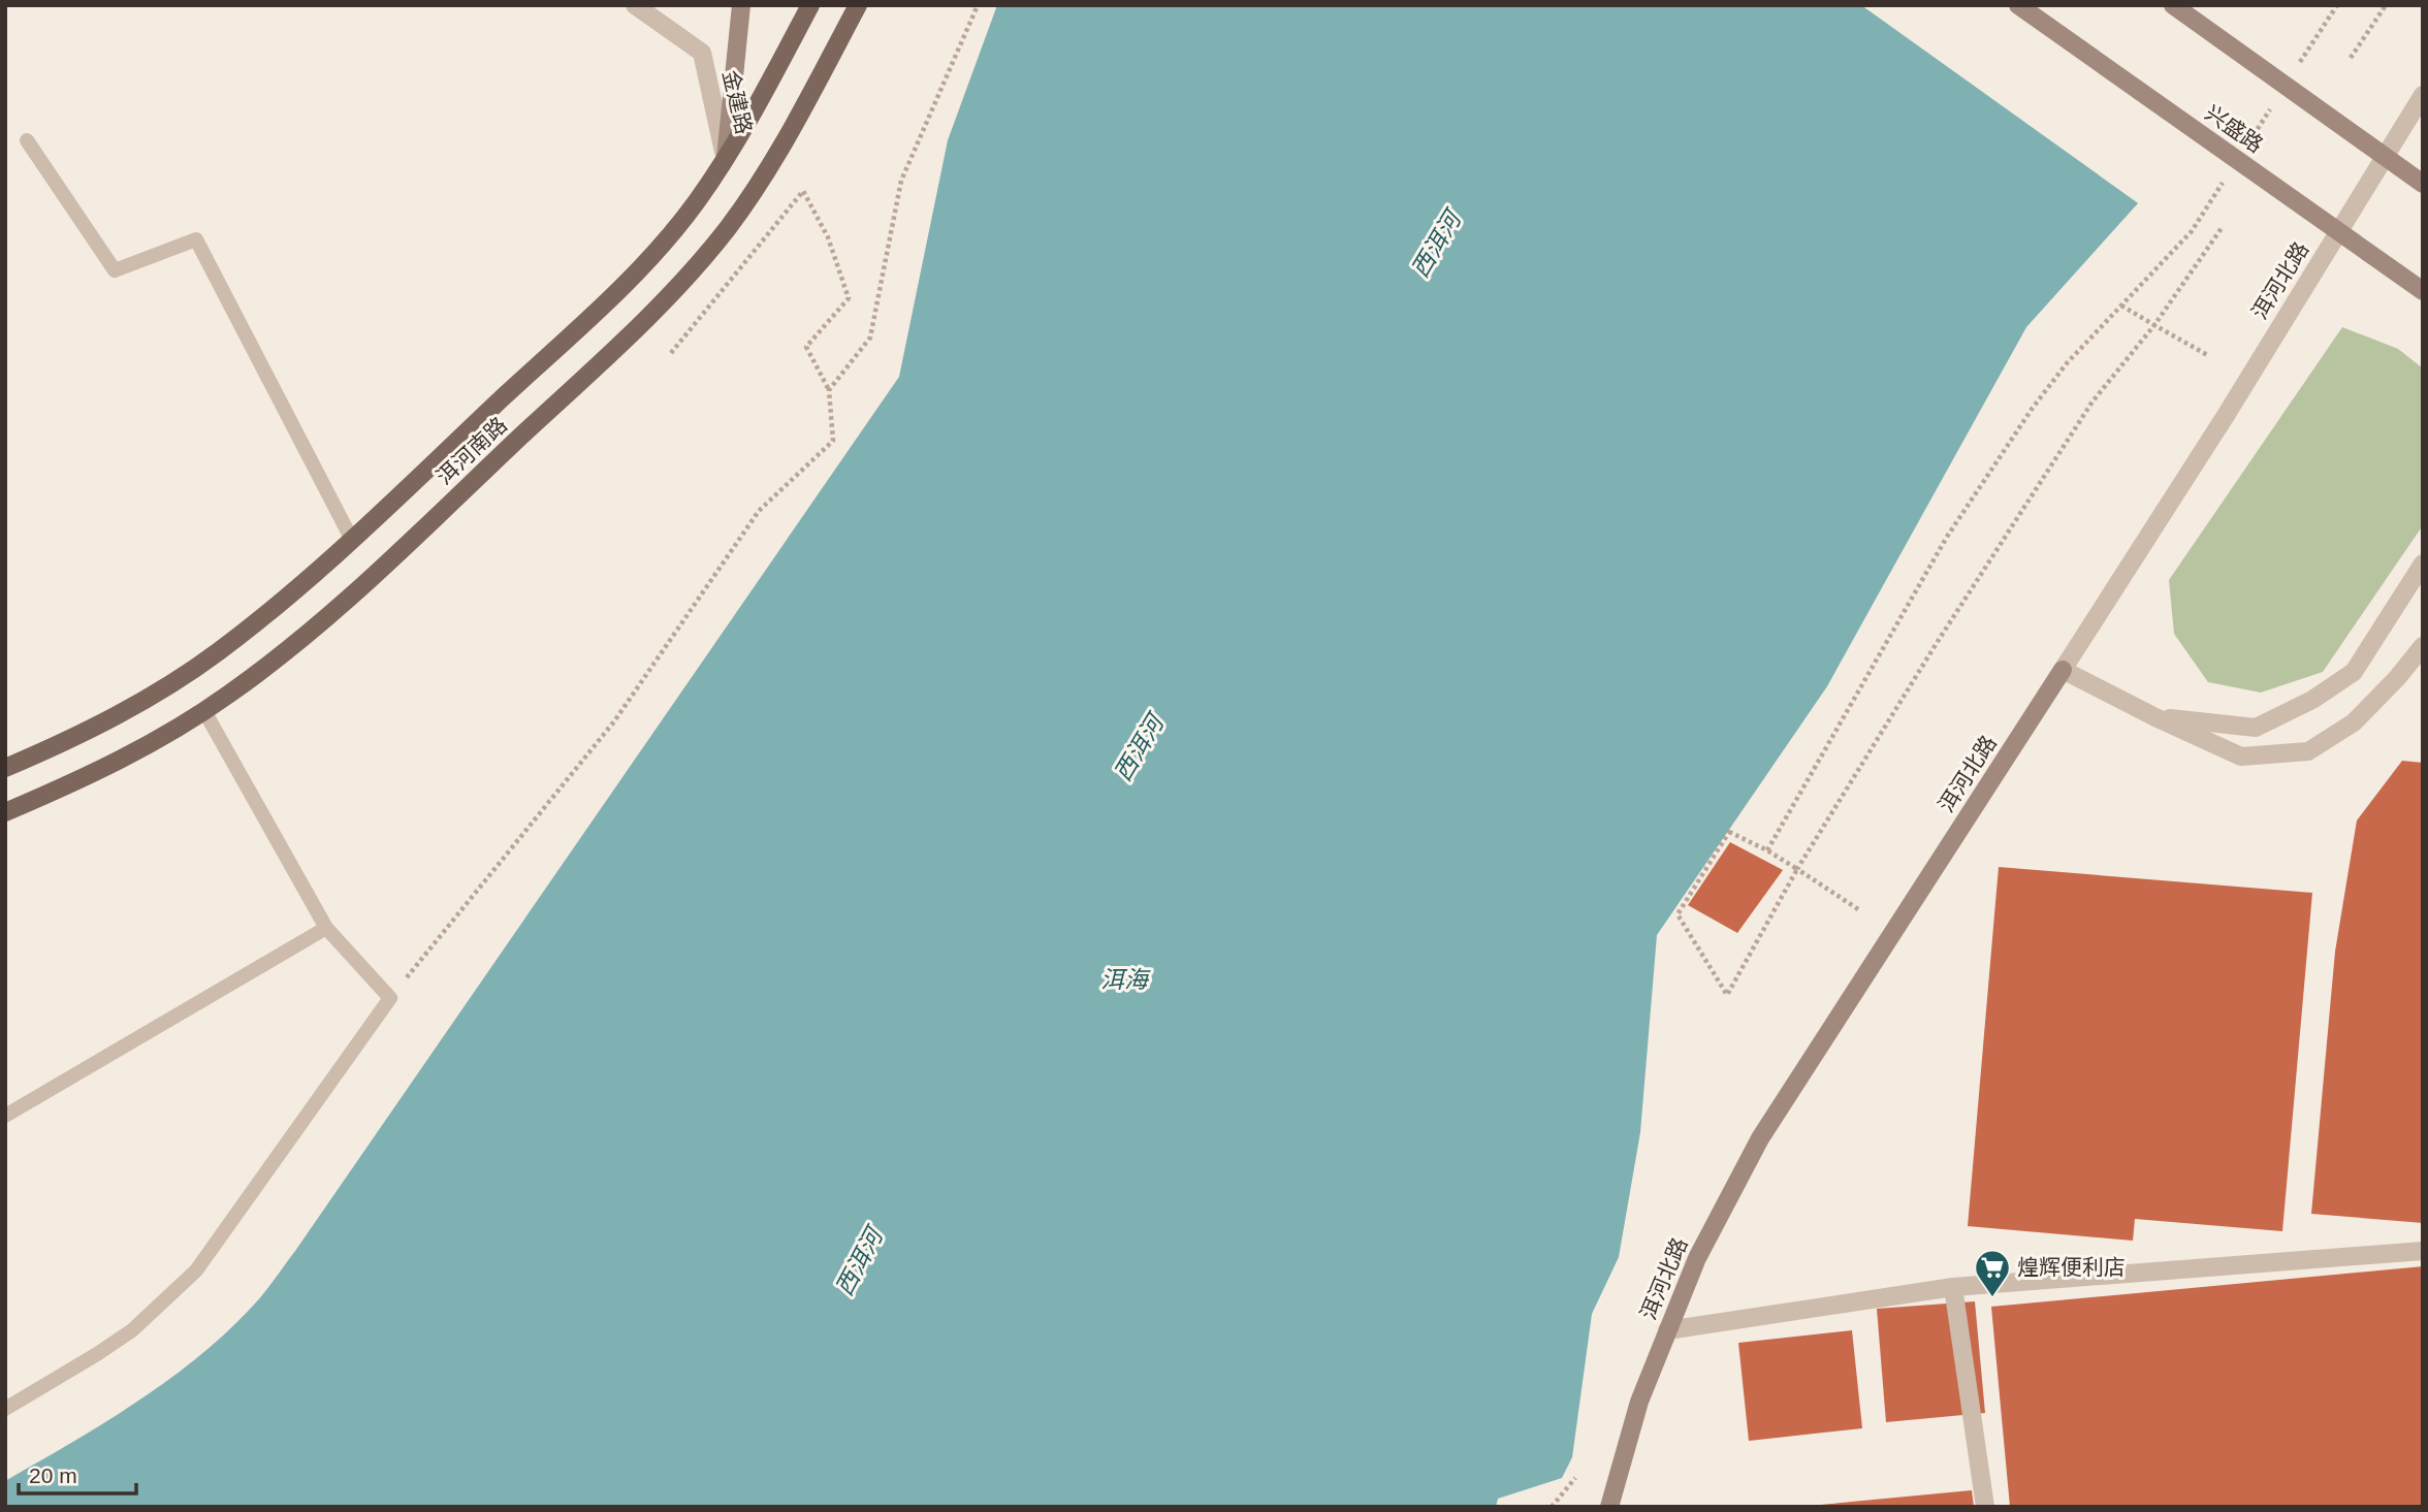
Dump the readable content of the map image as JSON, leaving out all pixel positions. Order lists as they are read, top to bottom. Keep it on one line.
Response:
{"streets":{"main road":["洱河南路"],"street":["金建路","兴盛路","洱河北路"]},"crossings":[["金建路","洱河南路"]],"water":["西洱河","洱海"],"places":{"supermarket":["煌辉便利店"]},"scale_bar":"20 m"}
